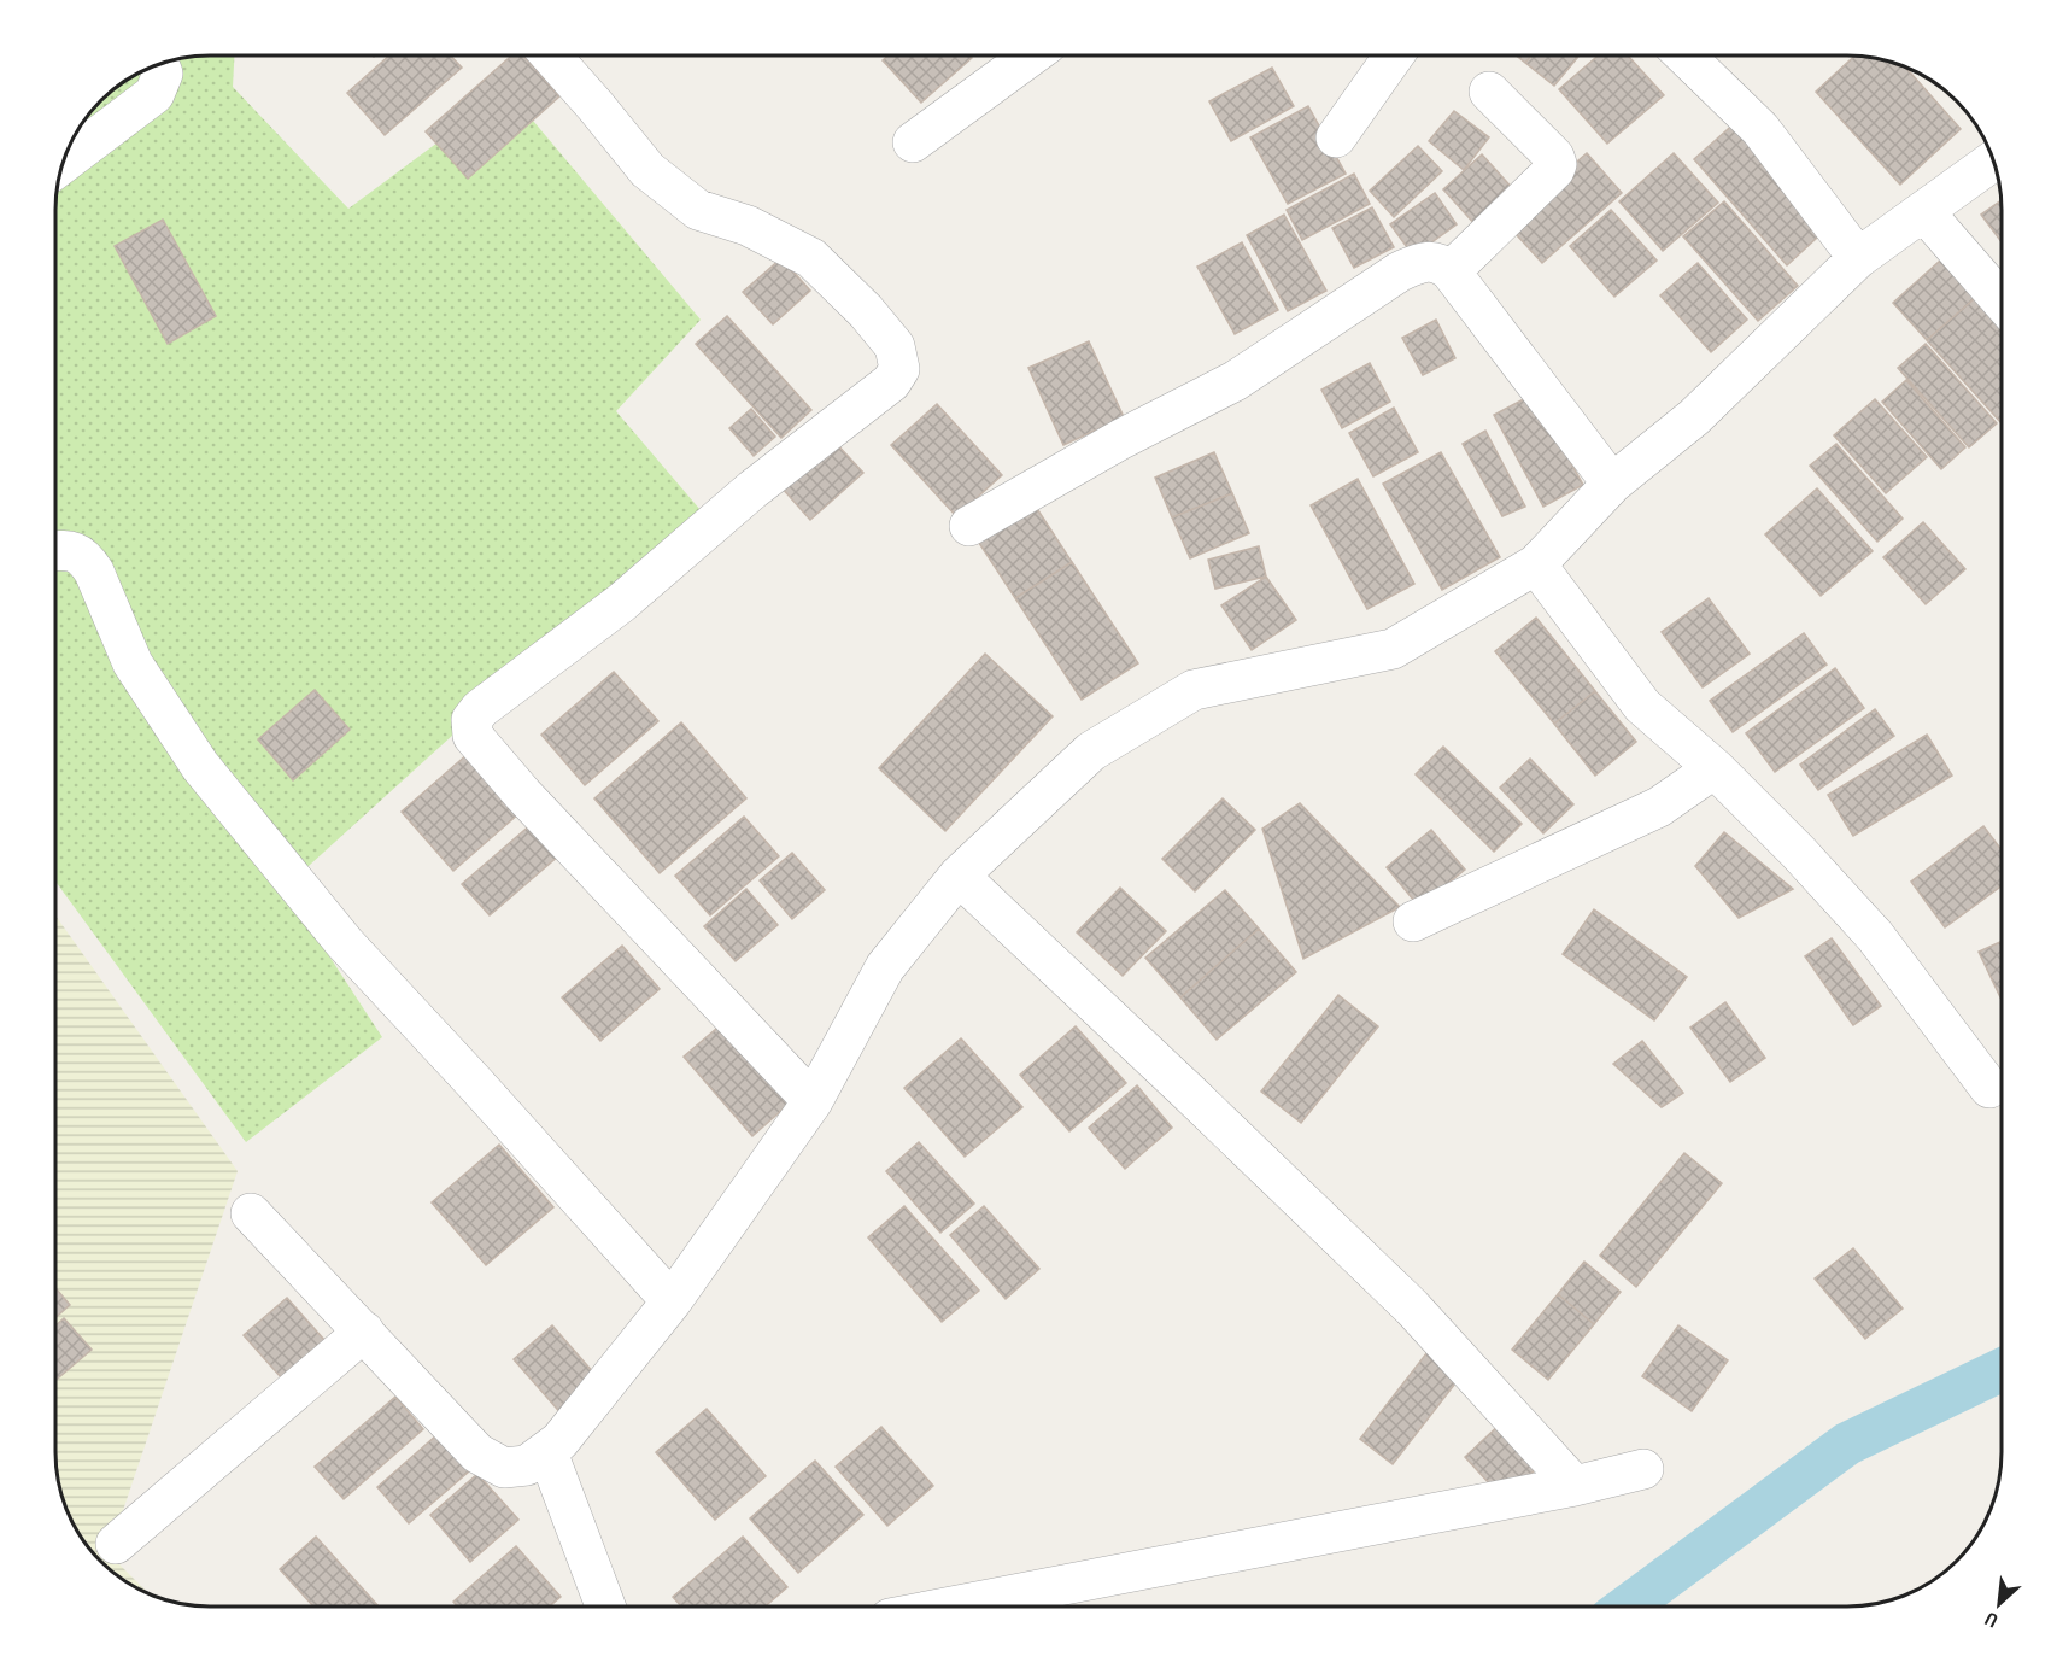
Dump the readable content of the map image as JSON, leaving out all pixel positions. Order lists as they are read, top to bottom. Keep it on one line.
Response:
{"north":"bottom left"}
